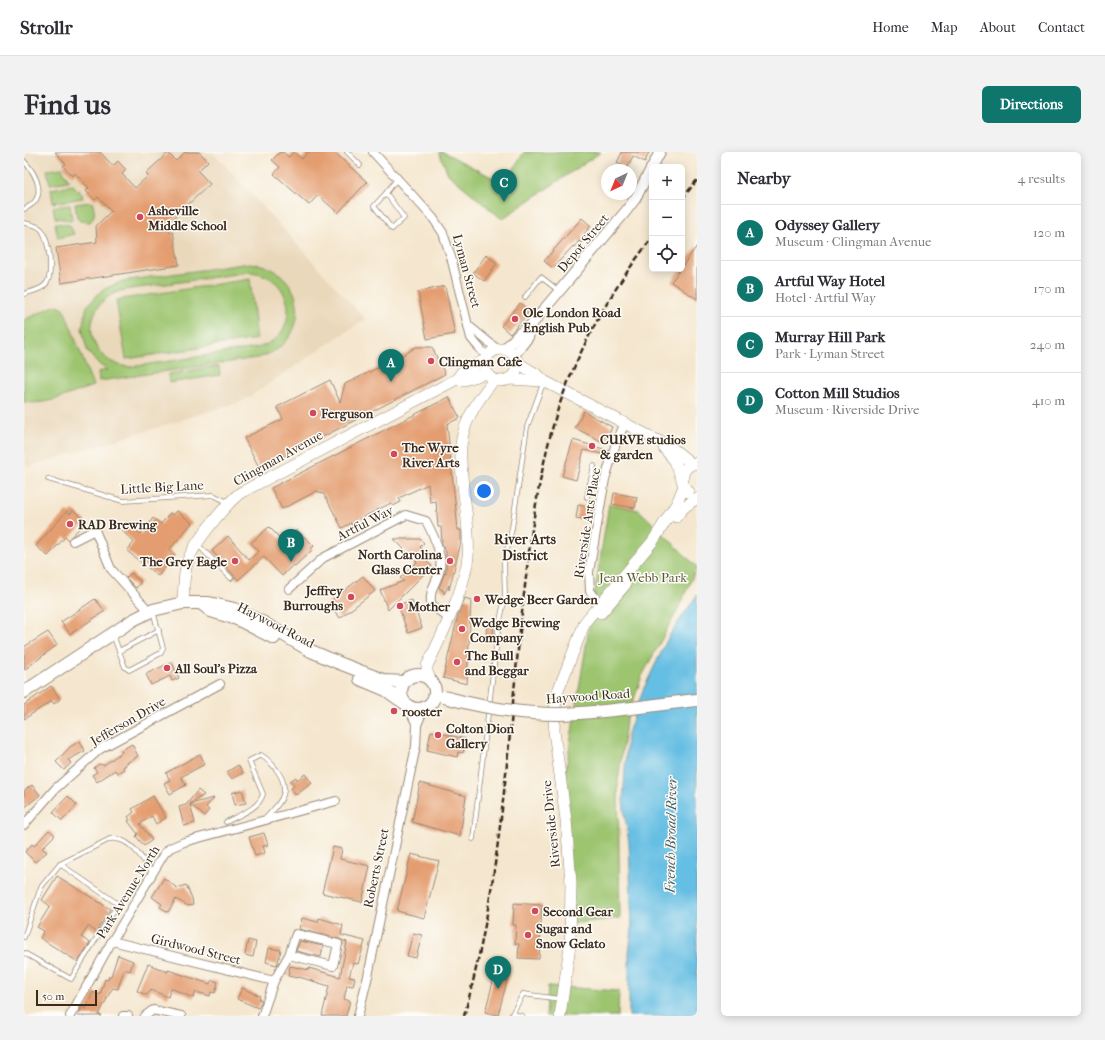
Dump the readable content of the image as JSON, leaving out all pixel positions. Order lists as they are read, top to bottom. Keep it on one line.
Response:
{"streets":{"main road":["Lyman Street","Clingman Avenue","Haywood Road","Riverside Drive"],"street":["Depot Street","Artful Way","Riverside Arts Place","Jefferson Drive","Roberts Street","Park Avenue North","Girdwood Street"],"lane":["Little Big Lane"]},"crossings":[["Depot Street","Lyman Street"],["Depot Street","Clingman Avenue"],["Lyman Street","Clingman Avenue"],["Lyman Street","Riverside Arts Place"],["Lyman Street","Riverside Drive"],["Clingman Avenue","Little Big Lane"],["Clingman Avenue","Haywood Road"],["Riverside Arts Place","Riverside Drive"],["Haywood Road","Roberts Street"],["Park Avenue North","Girdwood Street"]],"districts":["River Arts District"],"water":["French Broad River"],"parks":["Jean Webb Park"],"places":["Asheville Middle School","Ole London Road English Pub","Clingman Cafe","Ferguson","CURVE studios & garden","The Wyre River Arts","RAD Brewing","The Grey Eagle","North Carolina Glass Center","Jeffrey Burroughs","Wedge Beer Garden","Mother","Wedge Brewing Company","The Bull and Beggar","All Soul's Pizza","rooster","Colton Dion Gallery","Second Gear","Sugar and Snow Gelato"],"scale_bar":"50 m","north":"bottom left","page":{"header":"Strollr","nav":["Home","Map","About","Contact"],"buttons":"Directions","title":"Find us","heading":["Nearby","4 results"],"map_buttons":["+","−"],"pins":["C","A","B","D"],"list":[{"mark":"A","name":"Odyssey Gallery","note":"Museum · Clingman Avenue","value":"120 m"},{"mark":"B","name":"Artful Way Hotel","note":"Hotel · Artful Way","value":"170 m"},{"mark":"C","name":"Murray Hill Park","note":"Park · Lyman Street","value":"240 m"},{"mark":"D","name":"Cotton Mill Studios","note":"Museum · Riverside Drive","value":"410 m"}],"scale":"50 m"}}
